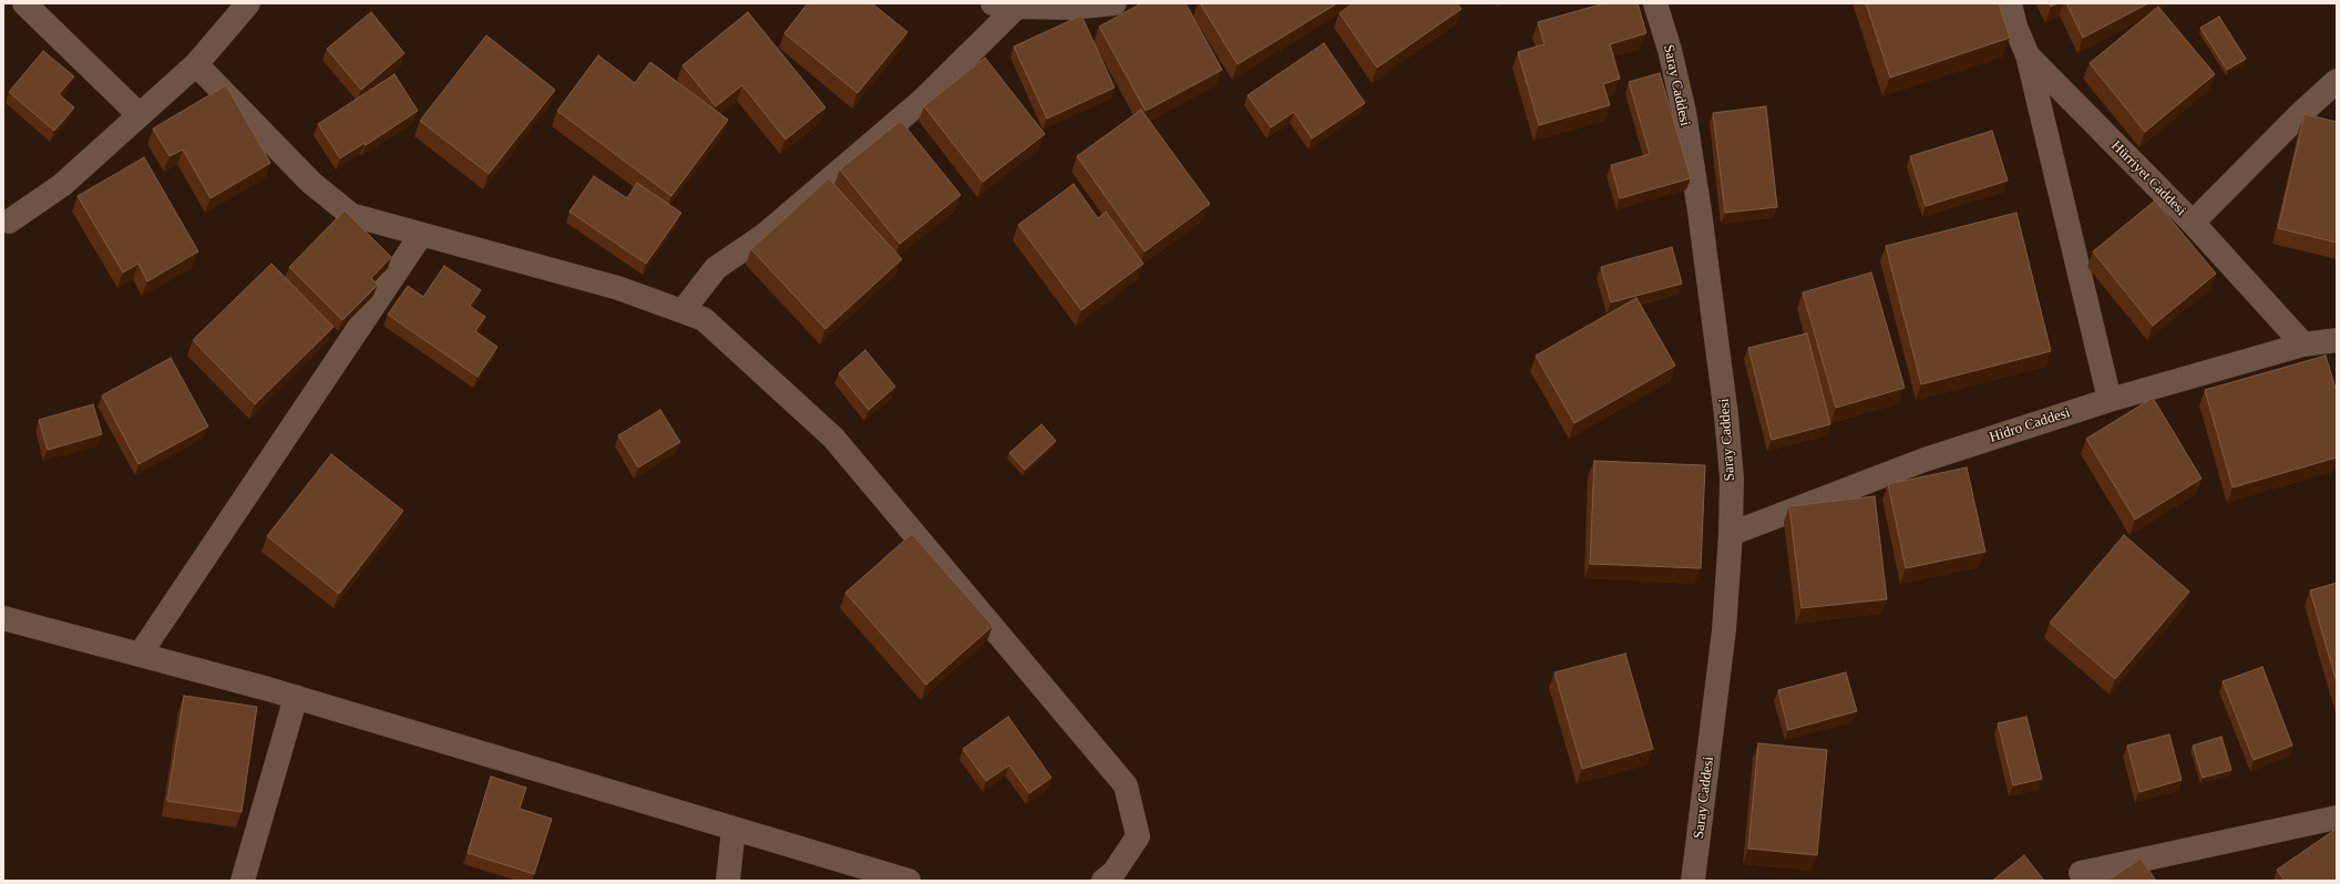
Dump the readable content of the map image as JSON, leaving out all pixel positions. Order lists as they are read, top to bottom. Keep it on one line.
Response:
{"streets":{"street":["Saray Caddesi","Hürriyet Caddesi","Hidro Caddesi"]},"crossings":[["Saray Caddesi","Hidro Caddesi"],["Hürriyet Caddesi","Hidro Caddesi"]]}
